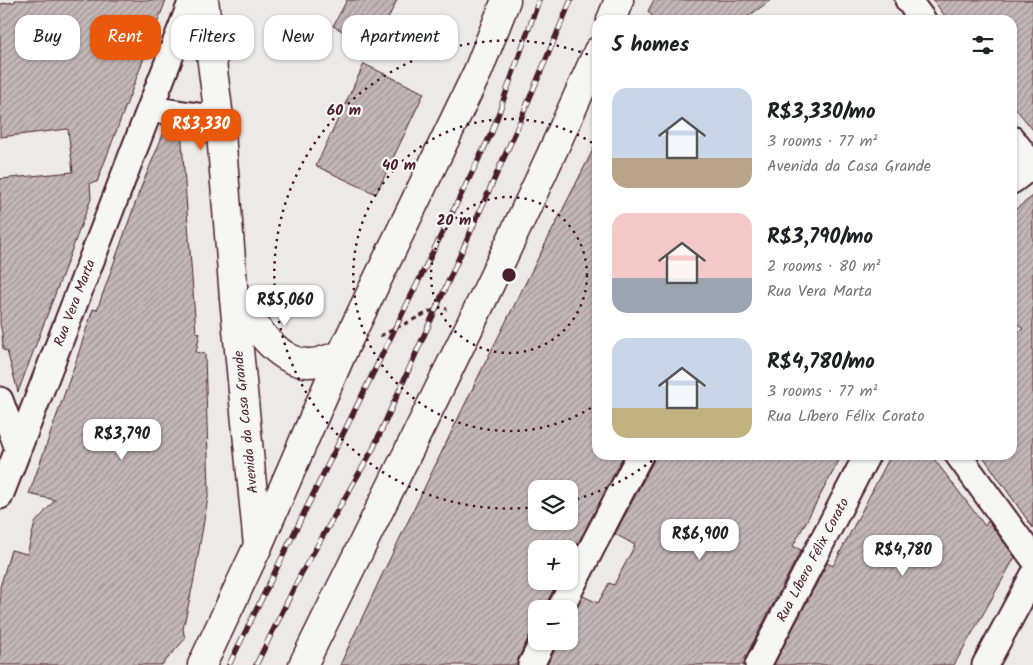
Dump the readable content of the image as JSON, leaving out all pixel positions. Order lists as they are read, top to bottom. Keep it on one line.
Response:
{"streets":{"main road":["Avenida da Casa Grande"],"street":["Rua Vera Marta","Rua Líbero Félix Corato"]},"page":{"chip":["Buy","Rent","Filters","New","Apartment"],"heading":"5 homes","list":[{"name":"R$3,330/mo","note":"3 rooms · 77 m² · Avenida da Casa Grande"},{"name":"R$3,790/mo","note":"2 rooms · 80 m² · Rua Vera Marta"},{"name":"R$4,780/mo","note":"3 rooms · 77 m² · Rua Líbero Félix Corato"}],"price":["R$3,330","R$5,060","R$3,790","R$6,900","R$4,780"],"map_buttons":["+","−"]},"rings":["60 m","40 m","20 m"]}
